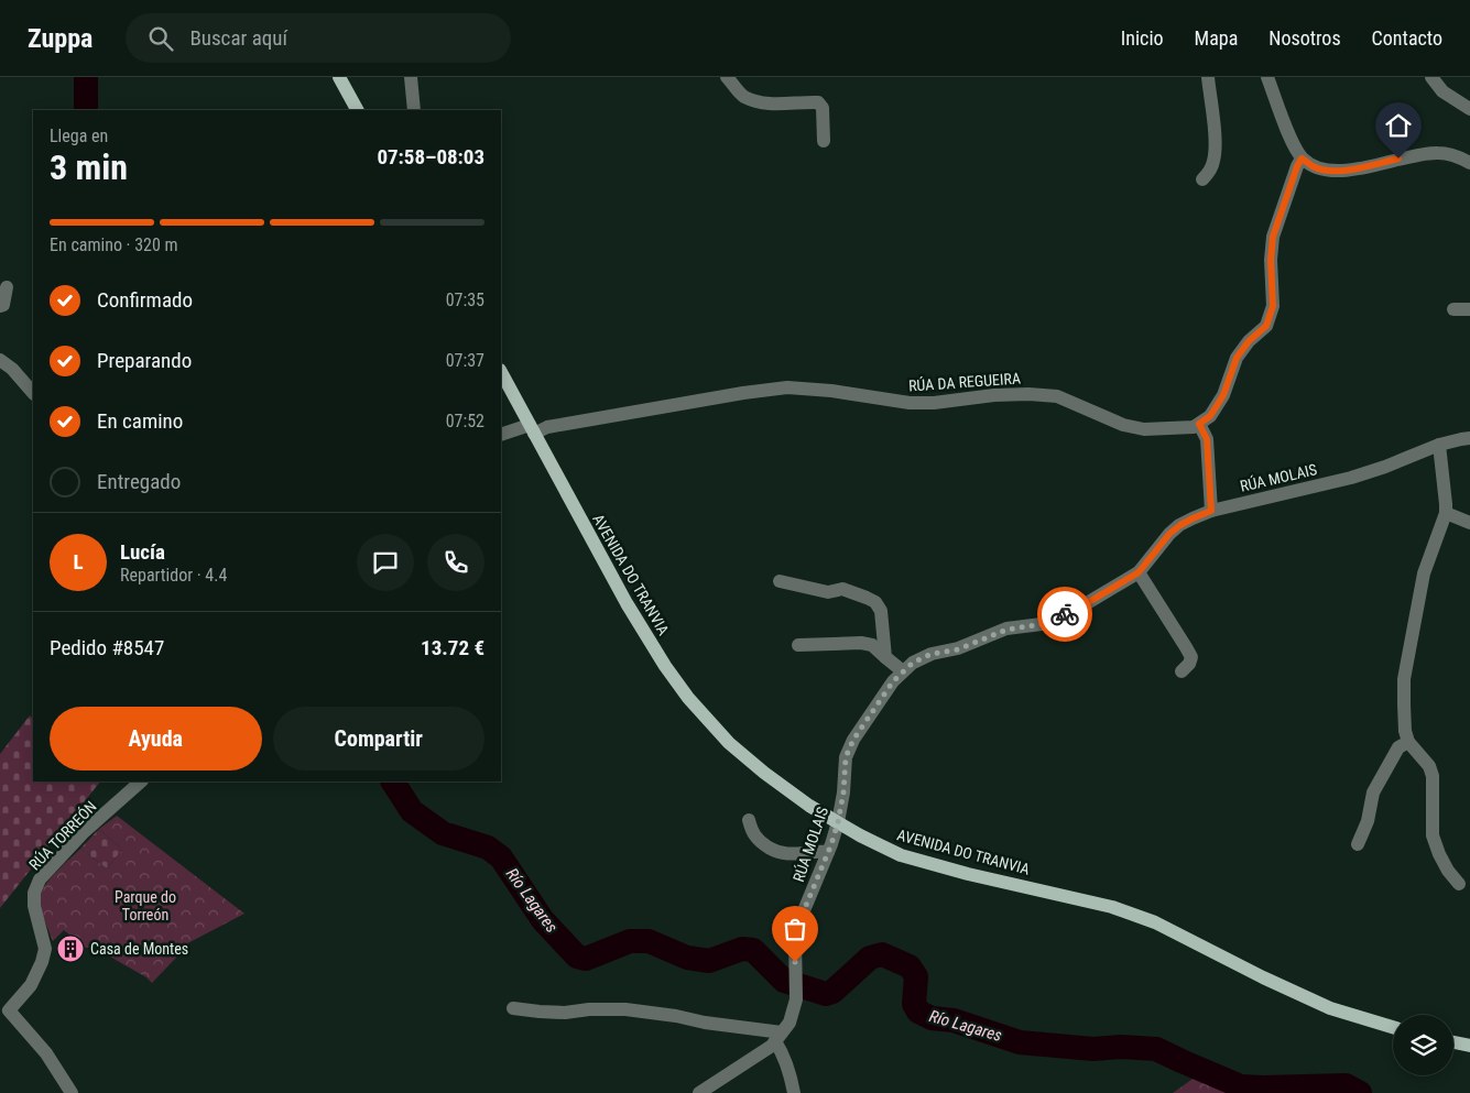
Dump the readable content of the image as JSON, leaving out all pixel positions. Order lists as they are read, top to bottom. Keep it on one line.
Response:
{"streets":{"main road":["AVENIDA DO TRANVIA"],"street":["RÚA DA REGUEIRA","RÚA MOLAIS","RÚA TORREÓN"]},"crossings":[["RÚA DA REGUEIRA","AVENIDA DO TRANVIA"],["RÚA MOLAIS","AVENIDA DO TRANVIA"]],"water":["Río Lagares"],"parks":["Parque do Torreón"],"places":{"building":["Casa de Montes"]},"page":{"header":"Zuppa","search":"Buscar aquí","nav":["Inicio","Mapa","Nosotros","Contacto"],"heading":["3 min","Llega en","07:58–08:03"],"panel":["Lucía","Repartidor · 4.4","Pedido #8547","13.72 €"],"bar":"En camino · 320 m","list":[["Confirmado","07:35"],["Preparando","07:37"],["En camino","07:52"],"Entregado"],"round":"L","buttons":["Ayuda","Compartir"]}}
